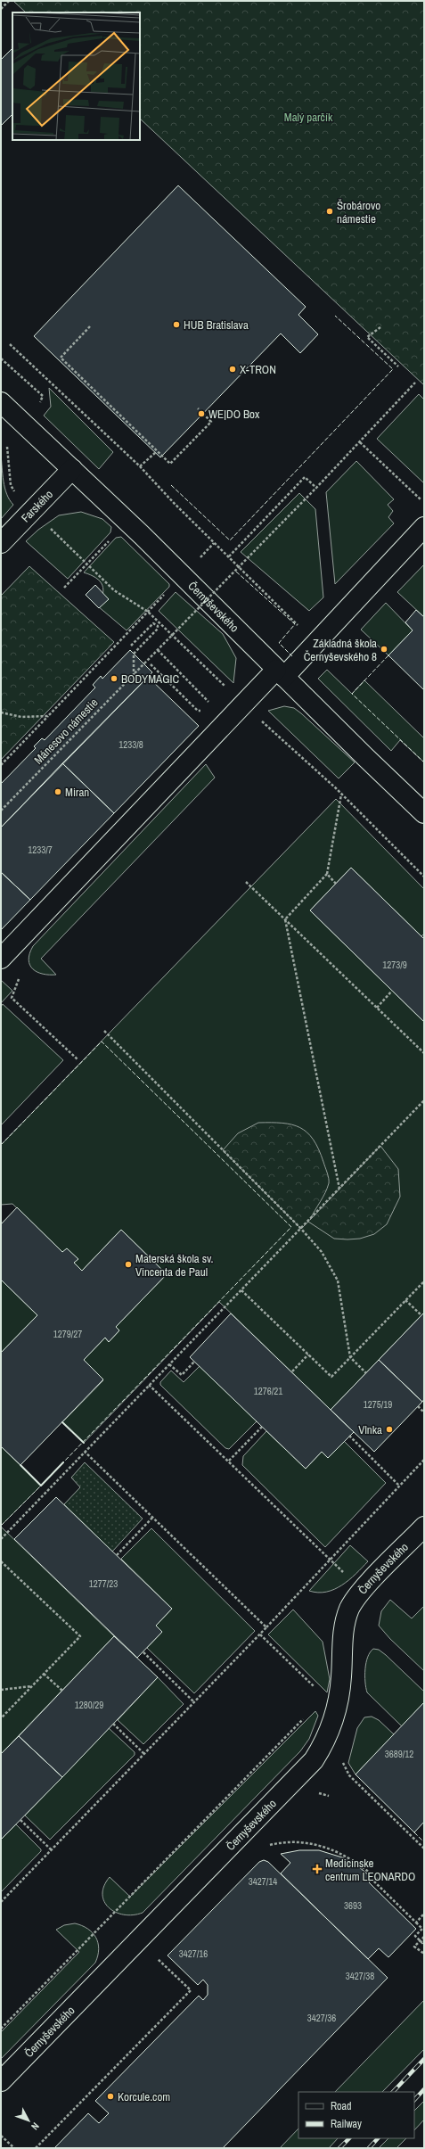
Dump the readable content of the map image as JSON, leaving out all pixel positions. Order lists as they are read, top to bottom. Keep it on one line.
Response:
{"streets":{"street":["Farského","Černyševského"],"path":["Mánesovo námestie"]},"crossings":[["Farského","Černyševského"]],"parks":["Malý parčík"],"places":{"other":["Šrobárovo námestie","HUB Bratislava","X-TRON","WE|DO Box","Základná škola Černyševského 8","BODYMAGIC","Miran","Materská škola sv. Vincenta de Paul","Vlnka","Korcule.com"],"health":["Medicínske centrum LEONARDO"]},"house_numbers":["1233/8","1233/7","1273/9","1279/27","1276/21","1275/19","1277/23","1280/29","3689/12","3427/14","3693","3427/16","3427/38","3427/36"],"legend":["Road","Railway"],"north":"bottom right"}
